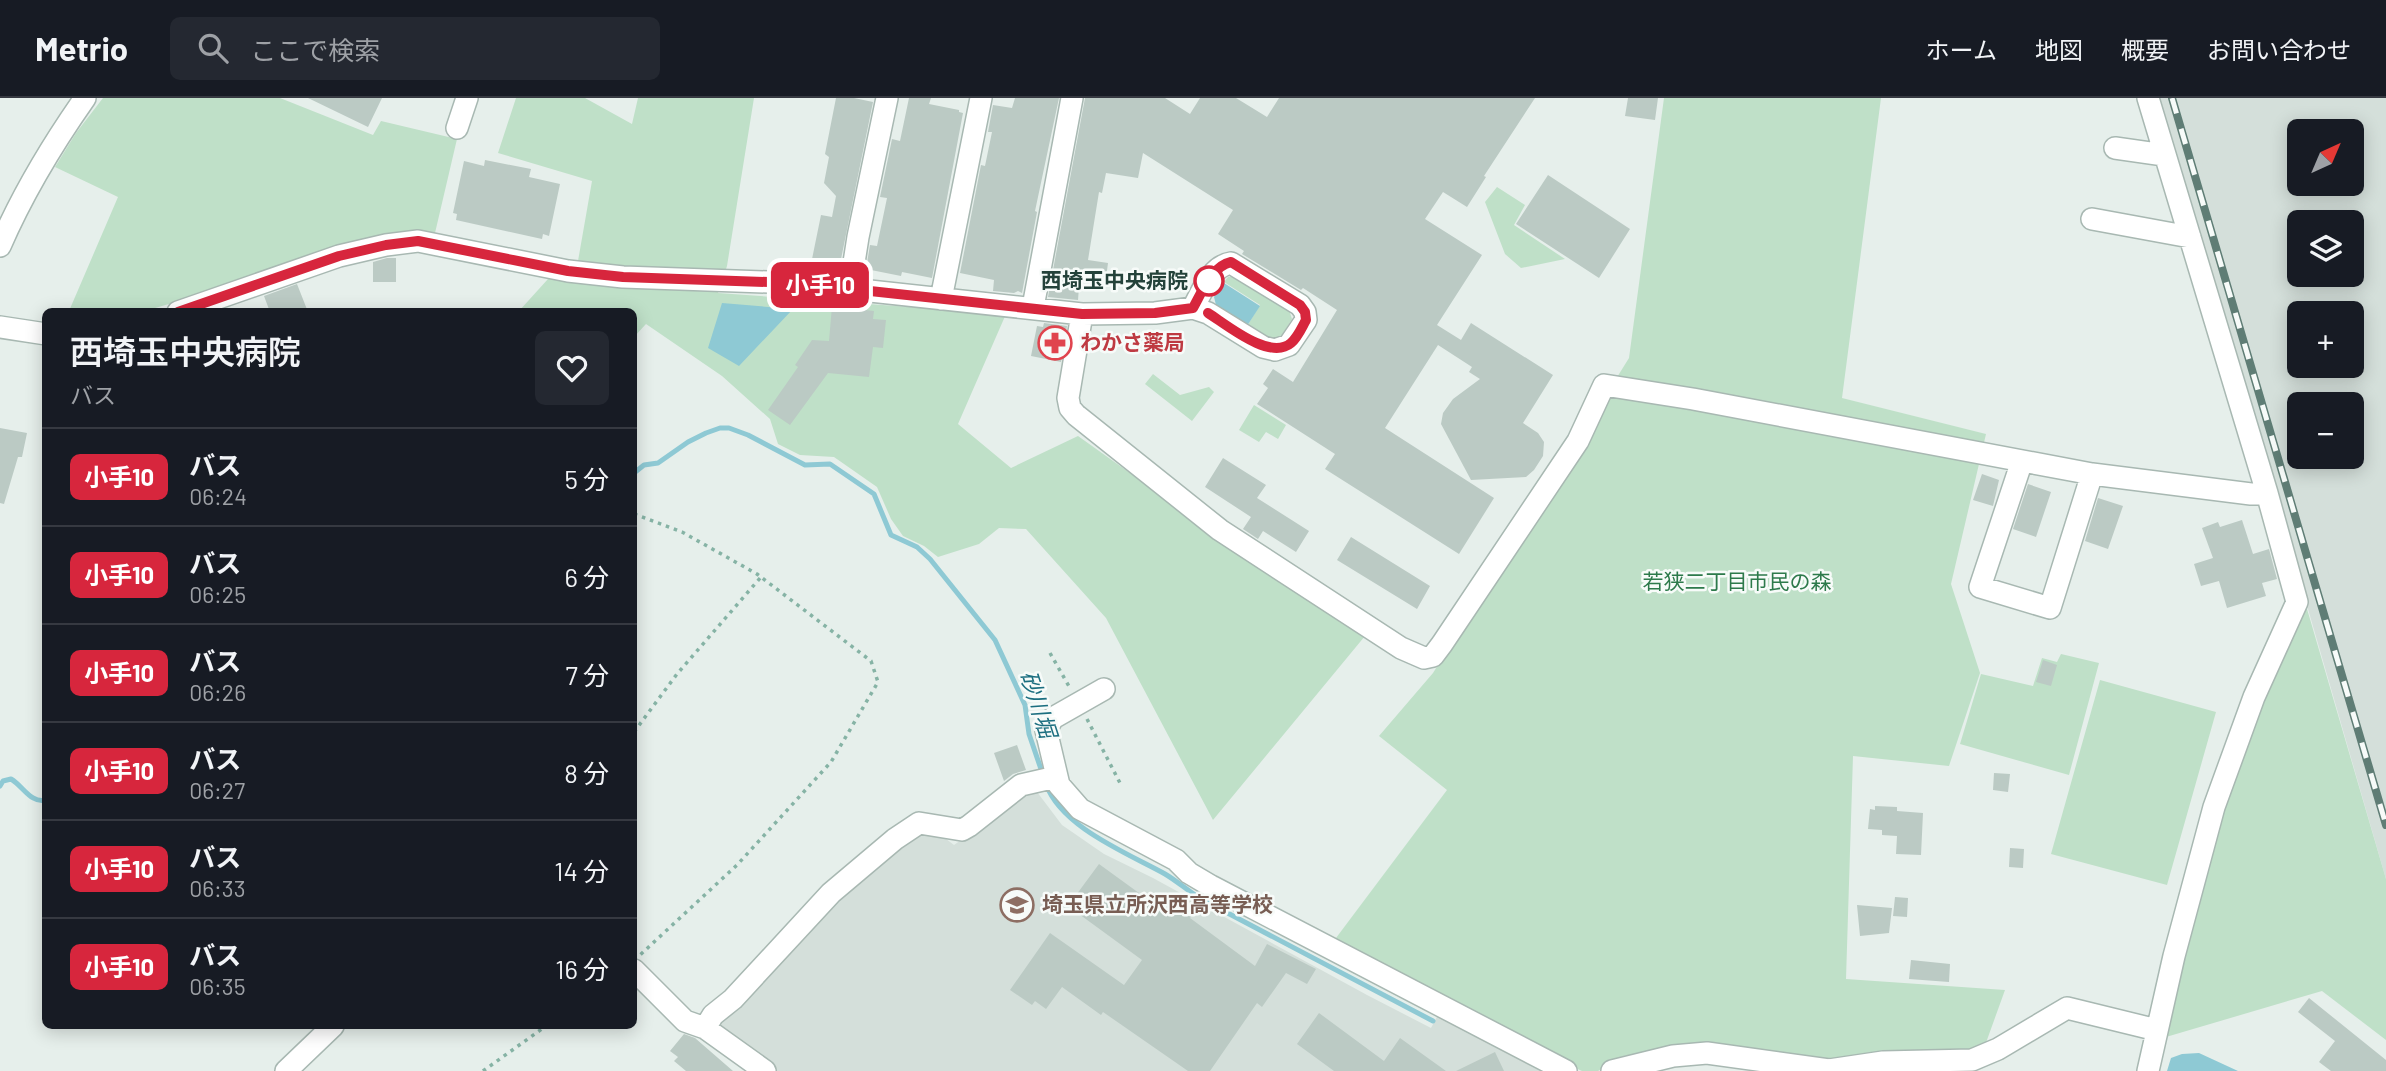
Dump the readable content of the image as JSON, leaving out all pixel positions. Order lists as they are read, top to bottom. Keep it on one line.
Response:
{"water":["砂川堀"],"parks":["若狭二丁目市民の森"],"places":{"other":["西埼玉中央病院"],"pharmacy":["わかさ薬局"],"school or university":["埼玉県立所沢西高等学校"]},"lines":["bus line 小手10"],"north":"top right","page":{"header":"Metrio","search":"ここで検索","nav":["ホーム","地図","概要","お問い合わせ"],"on_map":"小手10","map_buttons":["+","−"],"heading":["西埼玉中央病院","バス"],"list":[{"mark":"小手10","name":"バス","note":"06:24","value":"5 分"},{"mark":"小手10","name":"バス","note":"06:25","value":"6 分"},{"mark":"小手10","name":"バス","note":"06:26","value":"7 分"},{"mark":"小手10","name":"バス","note":"06:27","value":"8 分"},{"mark":"小手10","name":"バス","note":"06:33","value":"14 分"},{"mark":"小手10","name":"バス","note":"06:35","value":"16 分"}]}}
